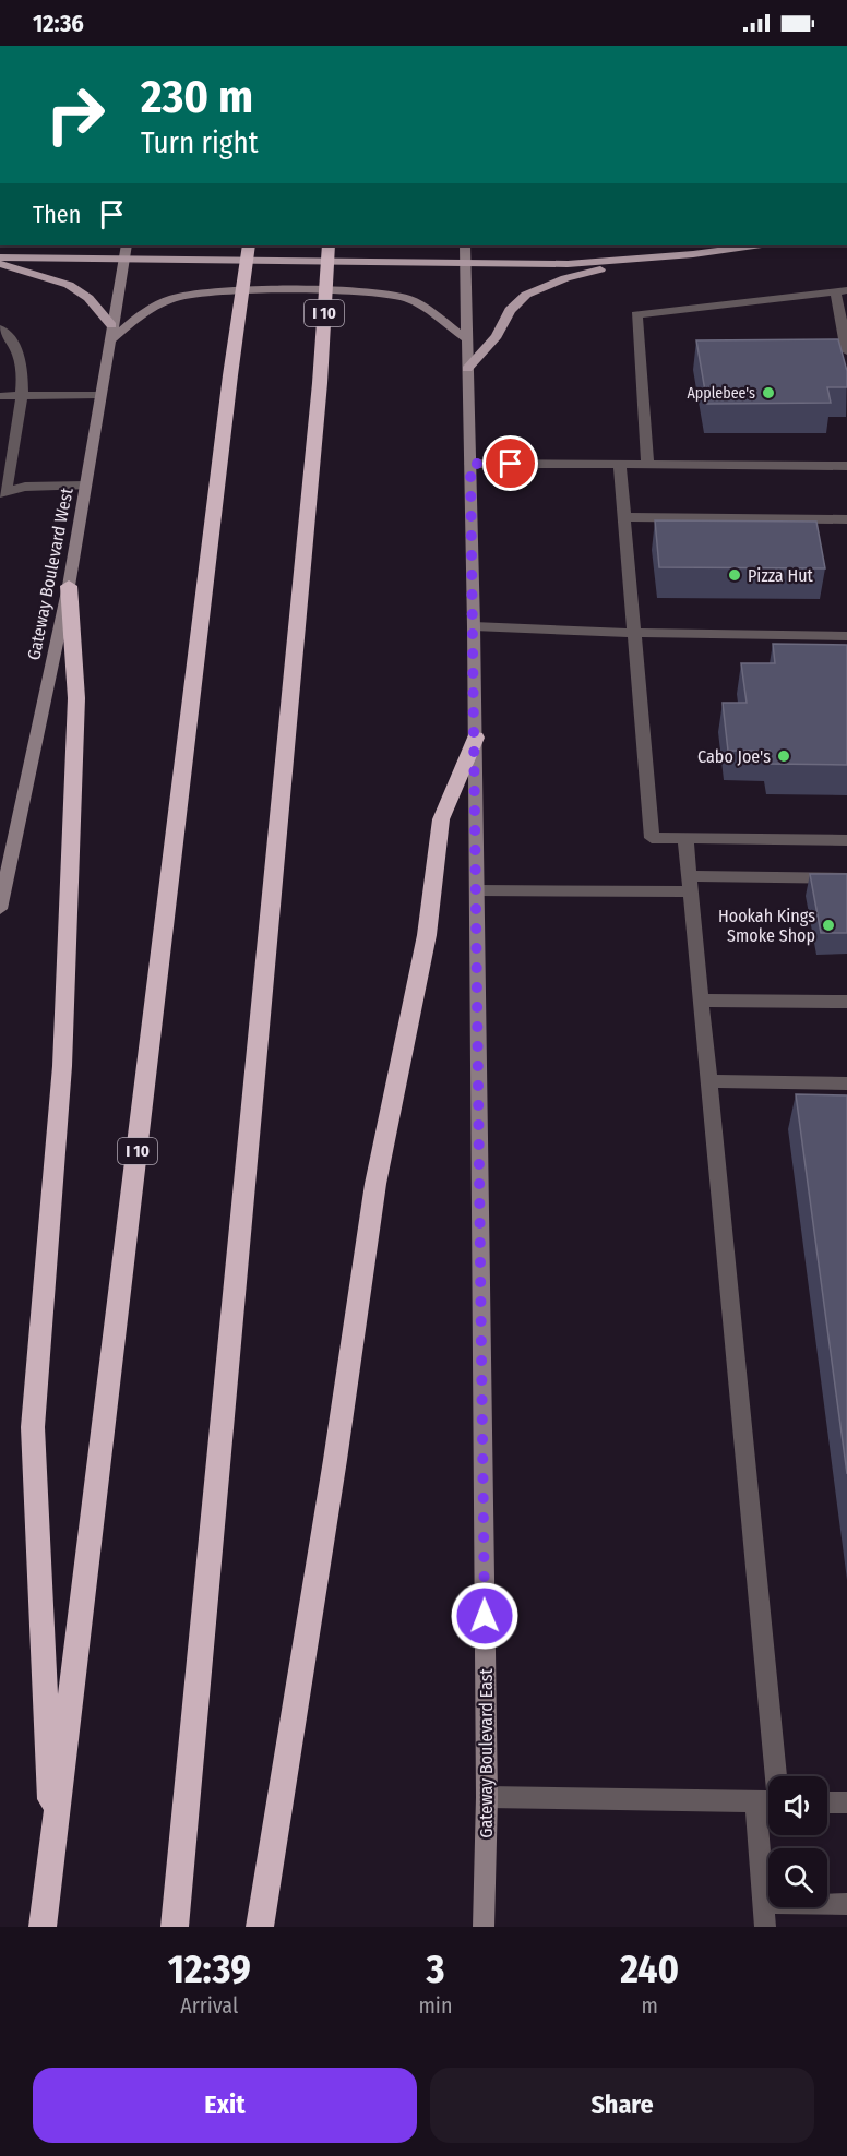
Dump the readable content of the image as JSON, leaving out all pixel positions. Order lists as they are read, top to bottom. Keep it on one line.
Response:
{"streets":{"highway":["I 10"],"main road":["Gateway Boulevard West","Gateway Boulevard East"]},"places":["Applebee's","Pizza Hut","Cabo Joe's","Hookah Kings Smoke Shop"],"page":{"status":"12:36","turn":["230 m","Turn right"],"then":"Then","eta":["12:39","Arrival","3","min","240","m"],"buttons":["Exit","Share"]}}
